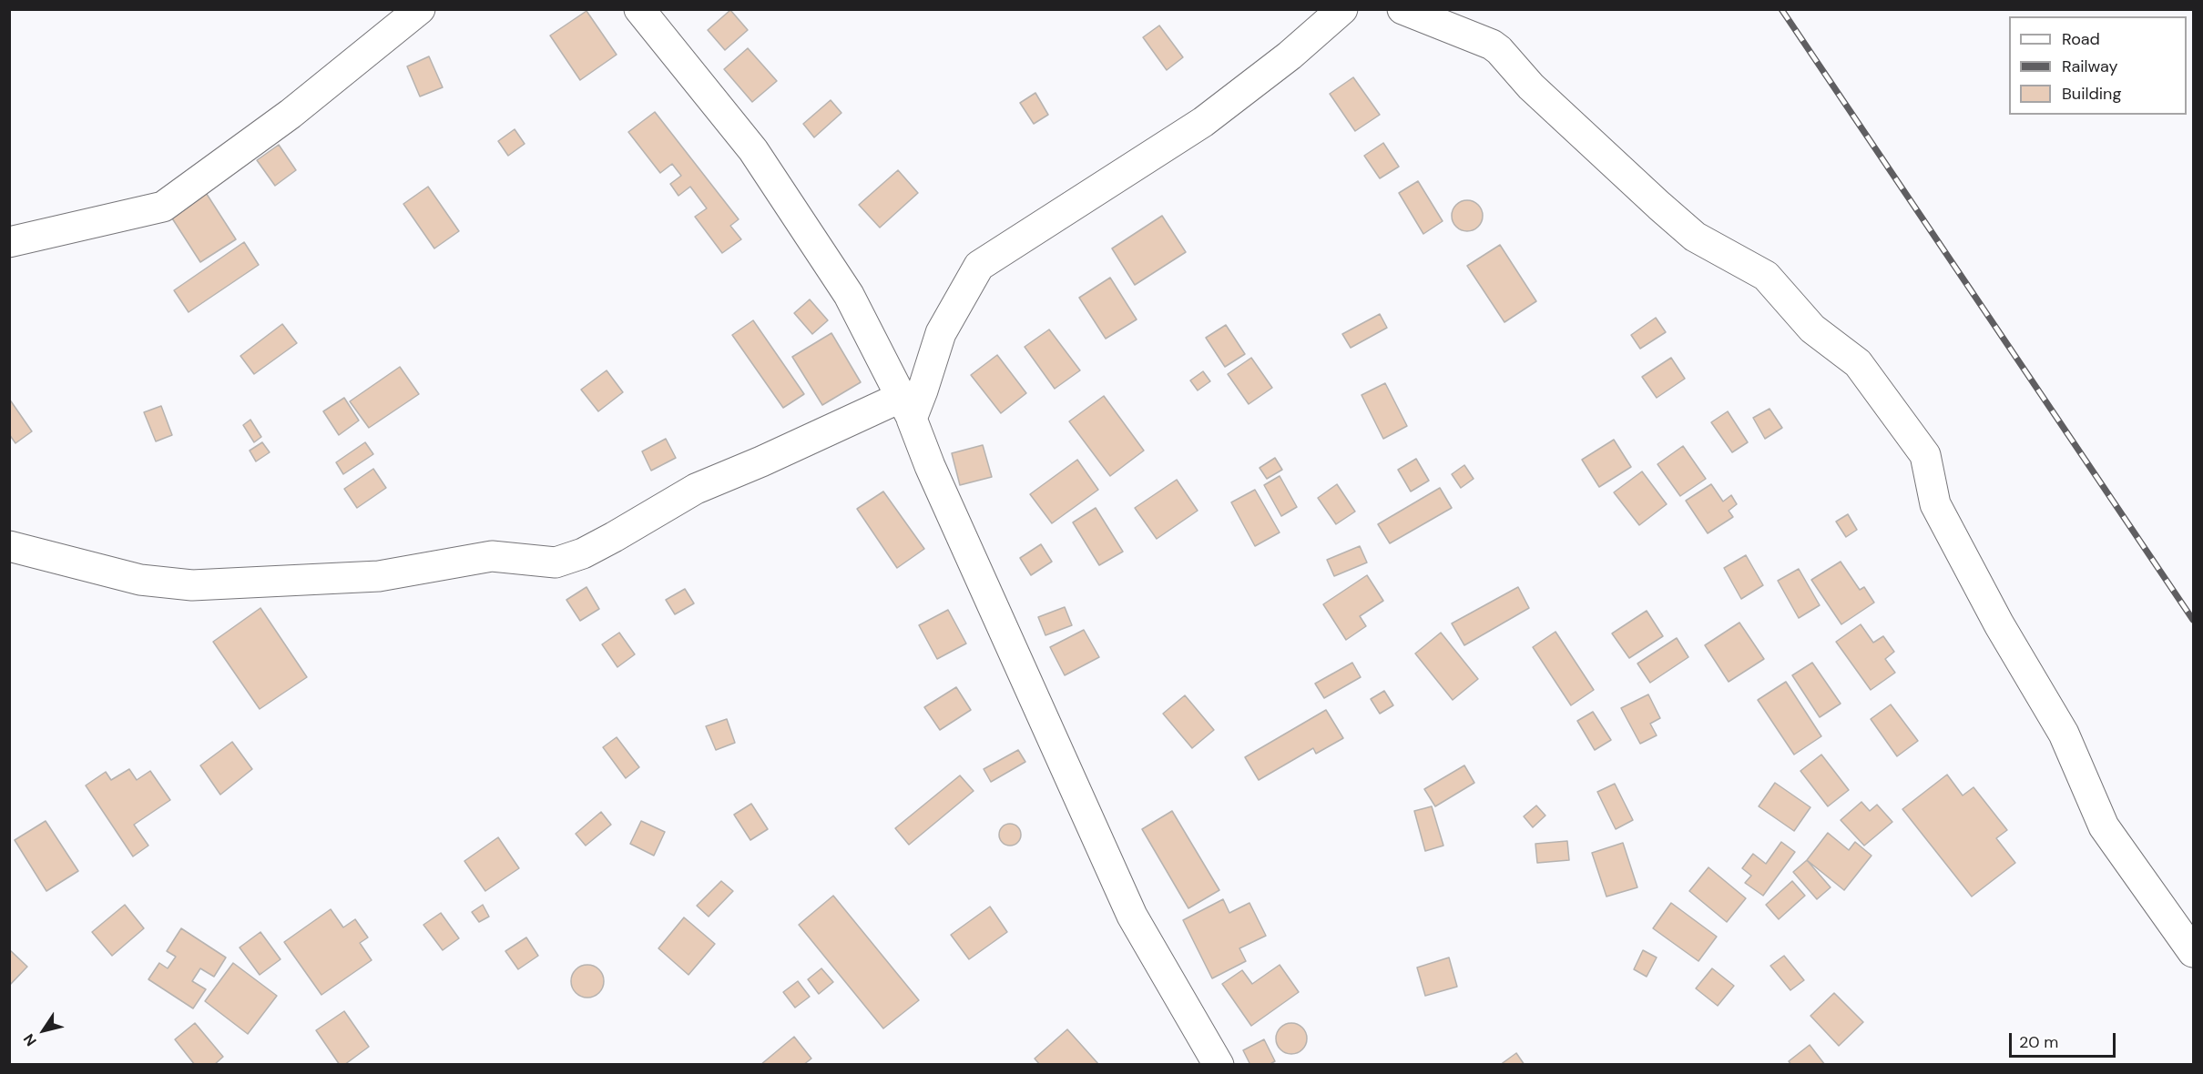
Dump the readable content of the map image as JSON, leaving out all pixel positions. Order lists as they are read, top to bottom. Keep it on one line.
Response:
{"legend":["Road","Railway","Building"],"scale_bar":"20 m","north":"bottom left"}
